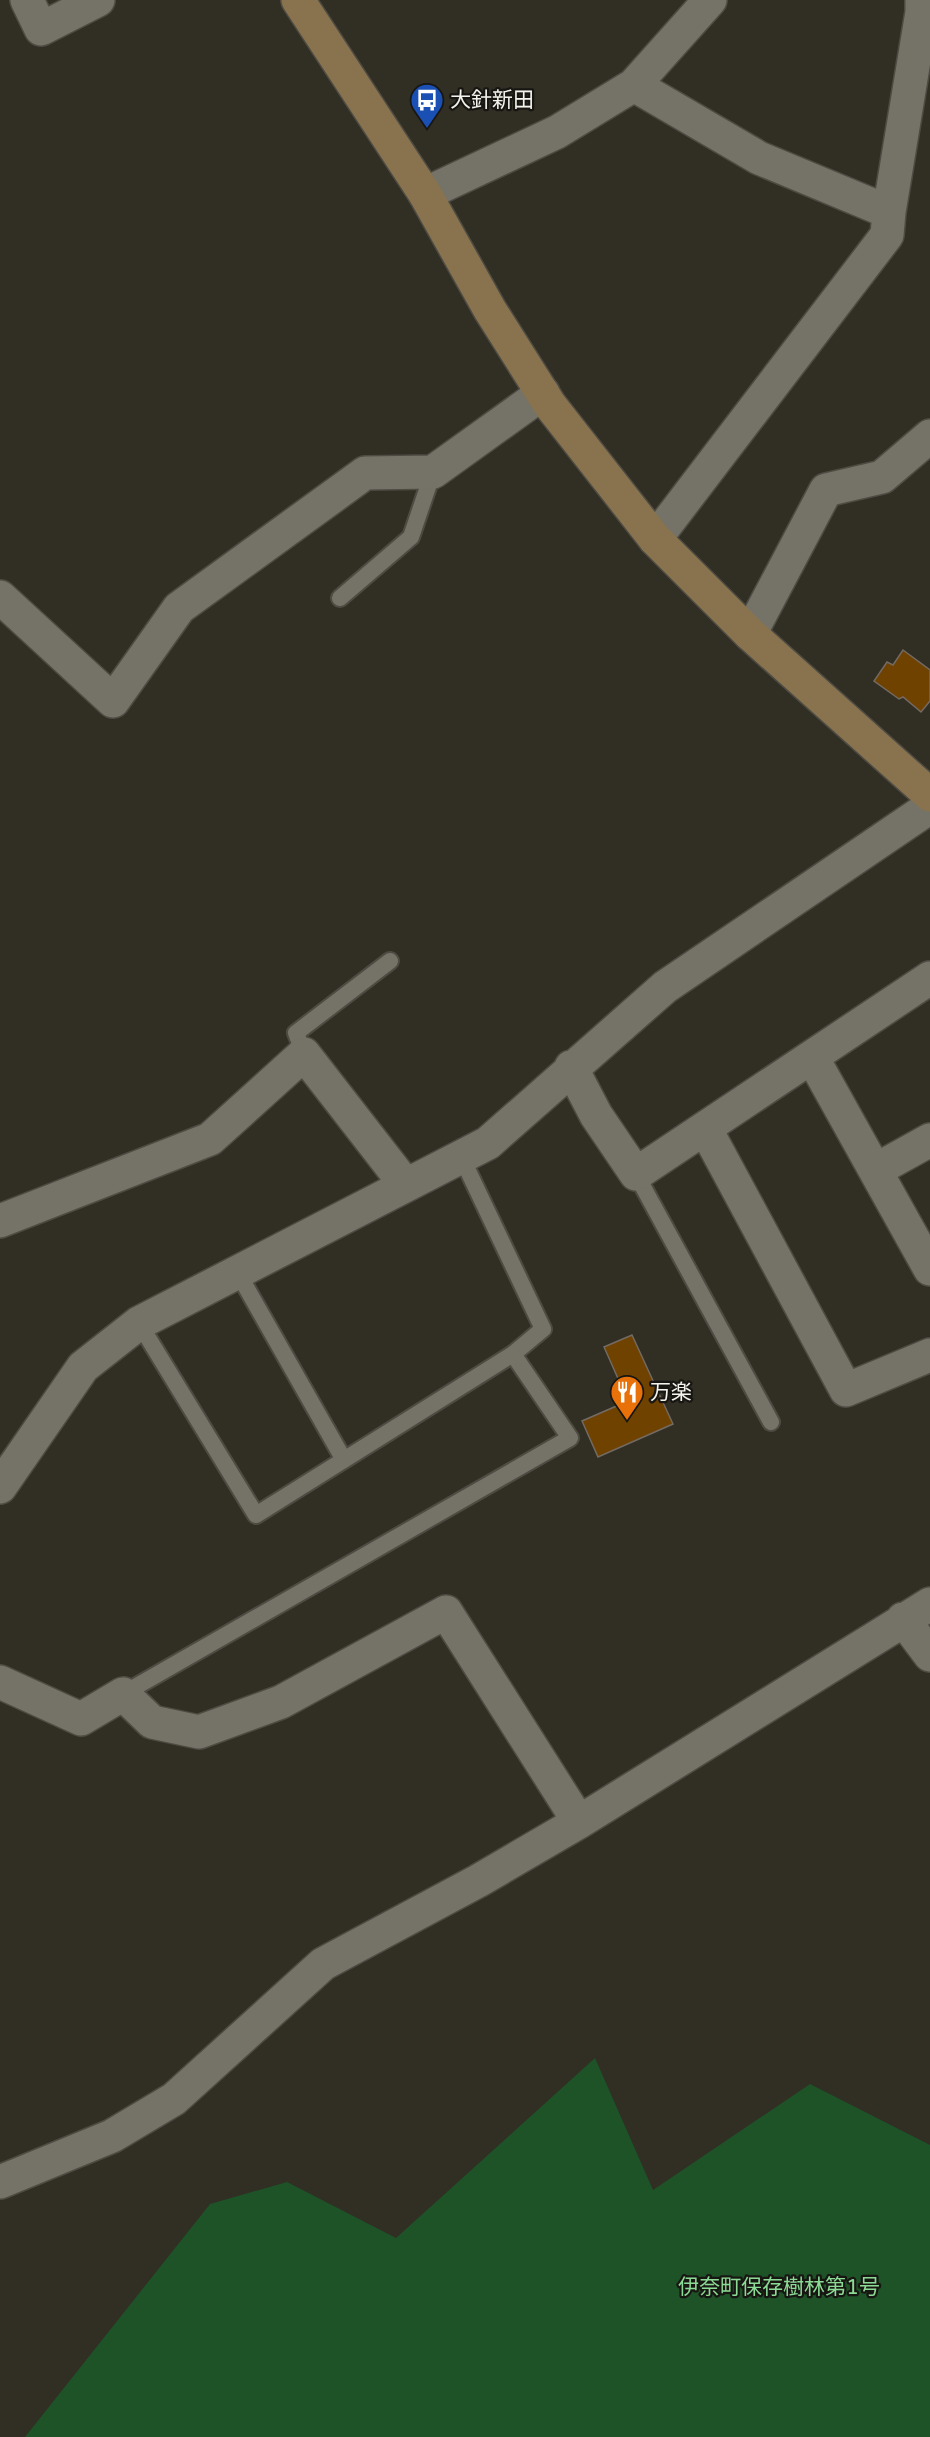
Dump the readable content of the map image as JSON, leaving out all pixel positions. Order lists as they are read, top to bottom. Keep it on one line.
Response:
{"parks":["伊奈町保存樹林第1号"],"places":{"bus stop":["大針新田"],"restaurant":["万楽"]}}
